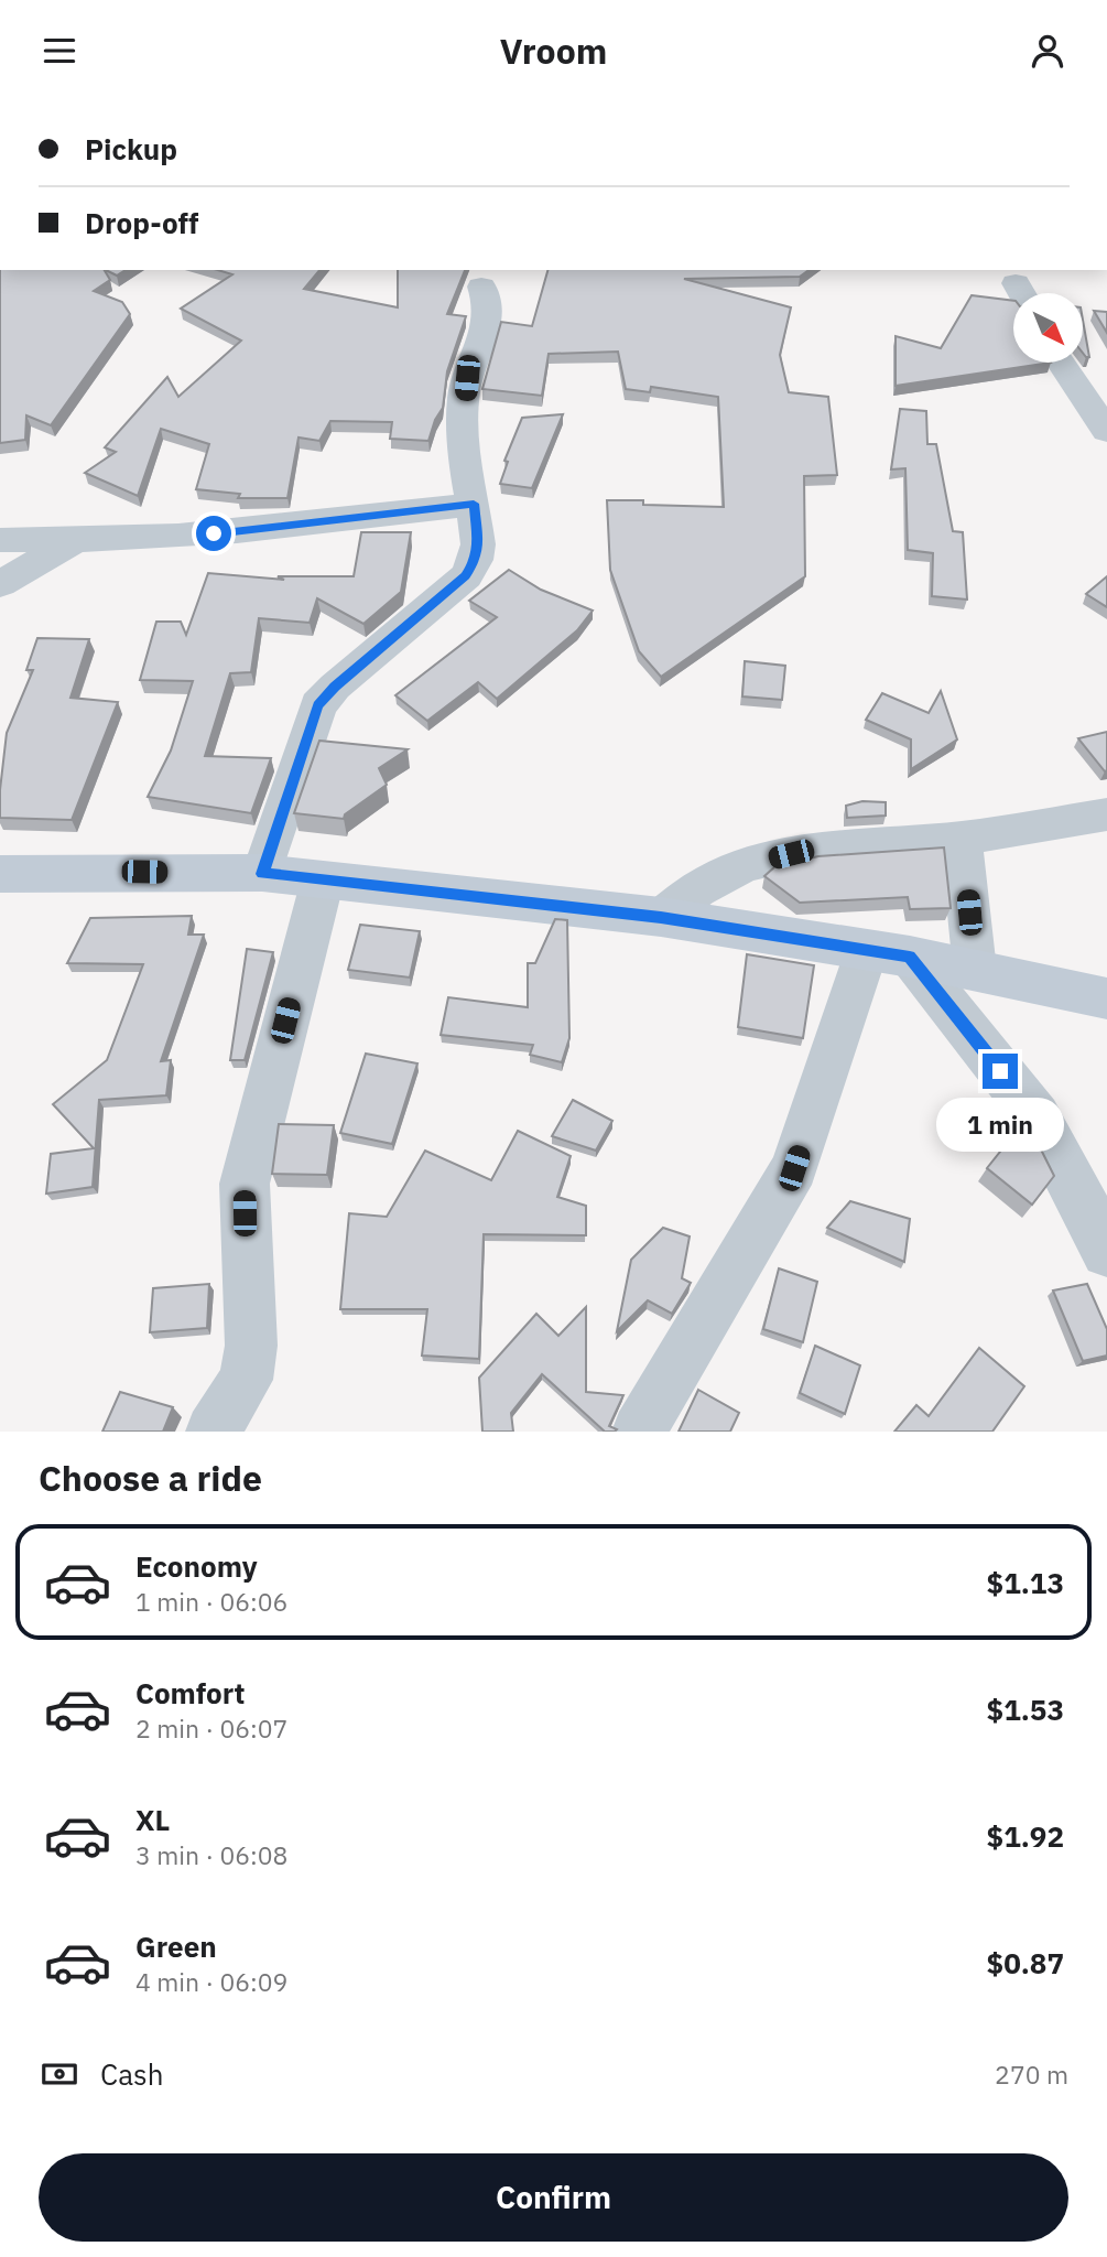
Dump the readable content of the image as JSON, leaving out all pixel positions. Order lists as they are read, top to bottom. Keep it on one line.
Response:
{"north":"bottom right","page":{"header":"Vroom","banner":["Pickup","Drop-off"],"bubble":"1 min","heading":"Choose a ride","list":[{"name":"Economy","note":"1 min · 06:06","value":"$1.13"},{"name":"Comfort","note":"2 min · 06:07","value":"$1.53"},{"name":"XL","note":"3 min · 06:08","value":"$1.92"},{"name":"Green","note":"4 min · 06:09","value":"$0.87"}],"pay":["Cash","270 m"],"buttons":"Confirm"}}
